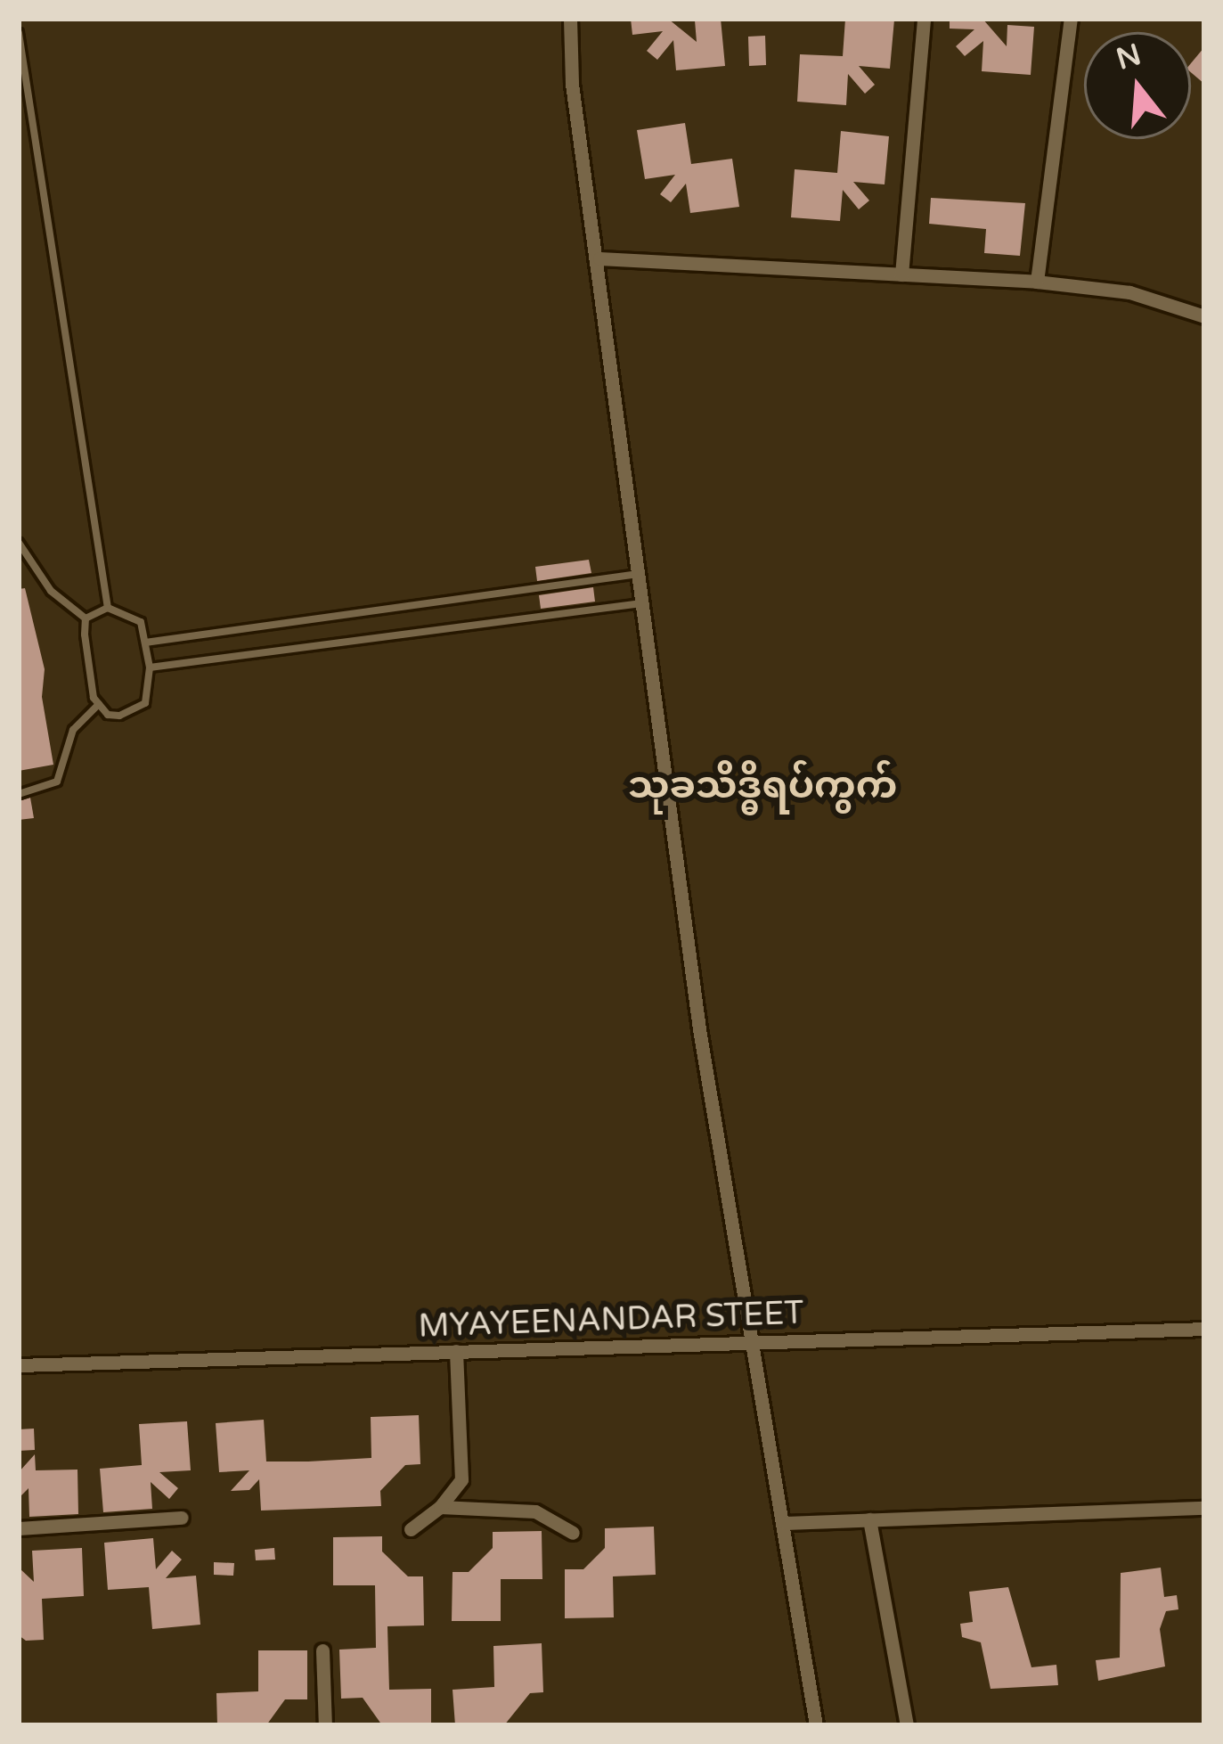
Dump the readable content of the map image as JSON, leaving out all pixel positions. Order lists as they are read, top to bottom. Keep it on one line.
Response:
{"streets":{"street":["MYAYEENANDAR STEET"]},"districts":["သုခသိဒ္ဓိရပ်ကွက်"],"north":"top"}
